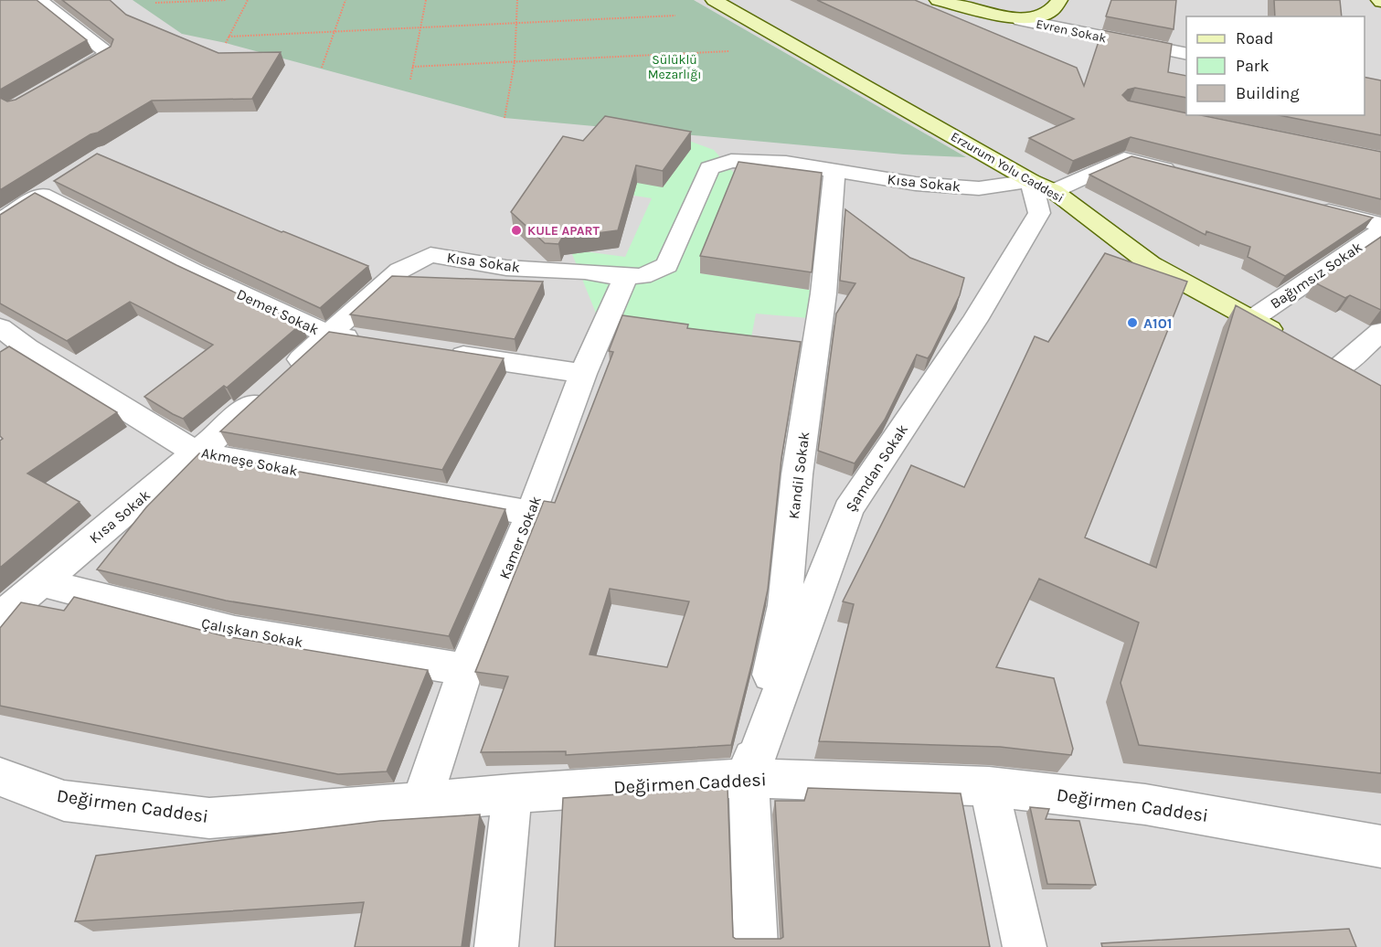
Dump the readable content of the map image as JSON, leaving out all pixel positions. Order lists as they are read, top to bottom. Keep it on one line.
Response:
{"streets":{"street":["Evren Sokak","Erzurum Yolu Caddesi","Kısa Sokak","Bağımsız Sokak","Demet Sokak","Akmeşe Sokak","Şamdan Sokak","Kandil Sokak","Kamer Sokak","Çalışkan Sokak","Değirmen Caddesi"]},"crossings":[["Erzurum Yolu Caddesi","Kısa Sokak"],["Erzurum Yolu Caddesi","Bağımsız Sokak"],["Erzurum Yolu Caddesi","Şamdan Sokak"],["Kısa Sokak","Demet Sokak"],["Kısa Sokak","Akmeşe Sokak"],["Kısa Sokak","Şamdan Sokak"],["Kısa Sokak","Kandil Sokak"],["Kısa Sokak","Kamer Sokak"],["Kısa Sokak","Çalışkan Sokak"],["Akmeşe Sokak","Kamer Sokak"],["Şamdan Sokak","Kandil Sokak"],["Şamdan Sokak","Değirmen Caddesi"],["Kandil Sokak","Değirmen Caddesi"],["Kamer Sokak","Çalışkan Sokak"],["Kamer Sokak","Değirmen Caddesi"]],"parks":["Sülüklü Mezarlığı"],"places":["KULE APART","A101"],"legend":["Road","Park","Building"]}
